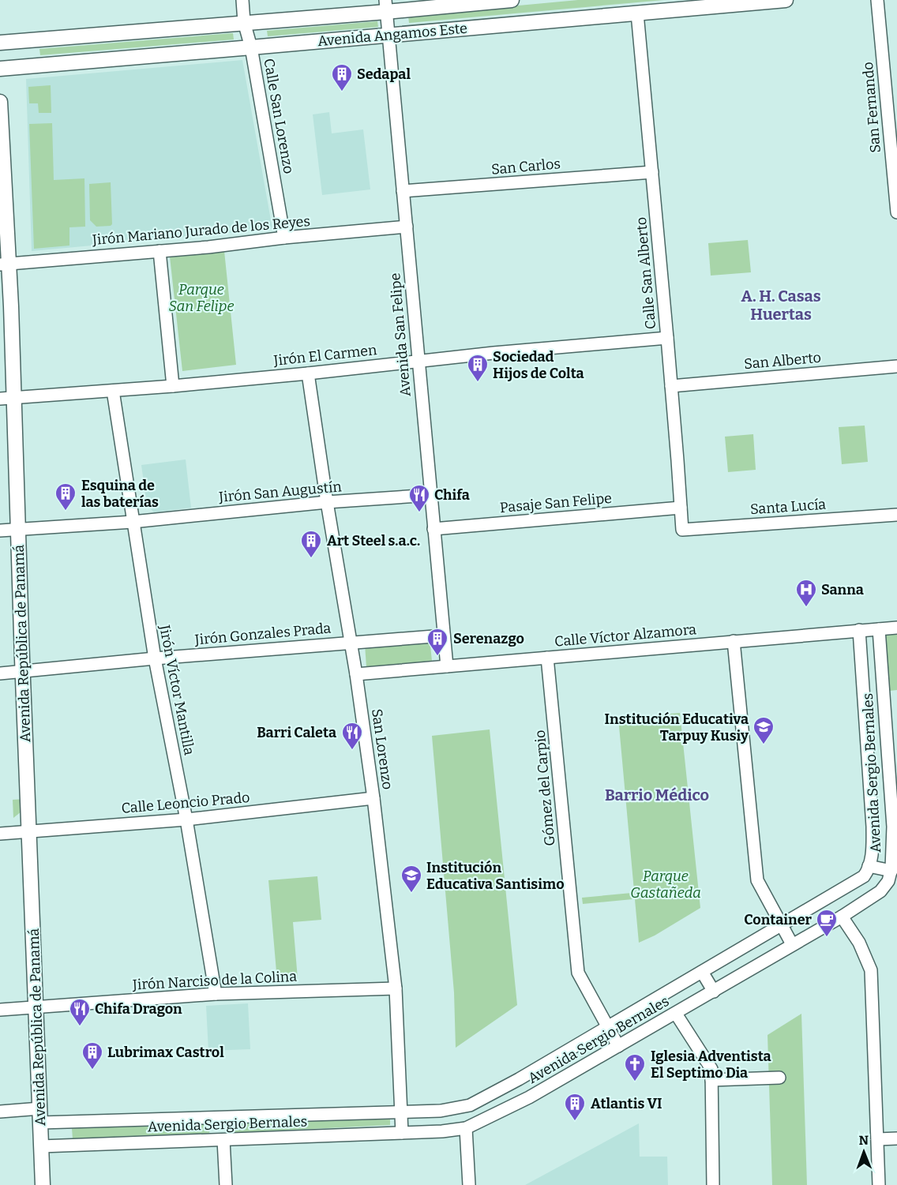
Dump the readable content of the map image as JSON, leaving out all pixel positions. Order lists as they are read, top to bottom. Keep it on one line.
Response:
{"streets":{"main road":["Avenida Angamos Este","Avenida República de Panamá"],"street":["San Fernando","Calle San Lorenzo","San Carlos","Jirón Mariano Jurado de los Reyes","Calle San Alberto","Avenida San Felipe","Jirón El Carmen","San Alberto","Jirón San Augustín","Pasaje San Felipe","Santa Lucía","Jirón Gonzales Prada","Calle Víctor Alzamora","Jirón Víctor Mantilla","San Lorenzo","Avenida Sergio Bernales","Gómez del Carpio","Calle Leoncio Prado","Jirón Narciso de la Colina"]},"crossings":[["Avenida Angamos Este","Calle San Lorenzo"],["Avenida Angamos Este","Calle San Alberto"],["Avenida Angamos Este","Avenida San Felipe"],["Calle San Lorenzo","Jirón Mariano Jurado de los Reyes"],["San Carlos","Calle San Alberto"],["San Carlos","Avenida San Felipe"],["Jirón Mariano Jurado de los Reyes","Avenida San Felipe"],["Jirón Mariano Jurado de los Reyes","Avenida República de Panamá"],["Calle San Alberto","Jirón El Carmen"],["Calle San Alberto","San Alberto"],["Calle San Alberto","Pasaje San Felipe"],["Calle San Alberto","Santa Lucía"],["Avenida San Felipe","Jirón El Carmen"],["Avenida San Felipe","Jirón San Augustín"],["Avenida San Felipe","Pasaje San Felipe"],["Avenida San Felipe","Jirón Gonzales Prada"],["Avenida San Felipe","Calle Víctor Alzamora"],["Jirón El Carmen","Avenida República de Panamá"],["Jirón El Carmen","Jirón Víctor Mantilla"],["Jirón El Carmen","San Lorenzo"],["Jirón San Augustín","Avenida República de Panamá"],["Jirón San Augustín","Jirón Víctor Mantilla"],["Jirón San Augustín","San Lorenzo"],["Jirón Gonzales Prada","Avenida República de Panamá"],["Jirón Gonzales Prada","Jirón Víctor Mantilla"],["Jirón Gonzales Prada","San Lorenzo"],["Calle Víctor Alzamora","San Lorenzo"],["Calle Víctor Alzamora","Avenida Sergio Bernales"],["Calle Víctor Alzamora","Gómez del Carpio"],["Avenida República de Panamá","Avenida Sergio Bernales"],["Avenida República de Panamá","Calle Leoncio Prado"],["Avenida República de Panamá","Jirón Narciso de la Colina"],["Jirón Víctor Mantilla","Calle Leoncio Prado"],["Jirón Víctor Mantilla","Jirón Narciso de la Colina"],["San Lorenzo","Avenida Sergio Bernales"],["San Lorenzo","Calle Leoncio Prado"],["San Lorenzo","Jirón Narciso de la Colina"],["Avenida Sergio Bernales","Gómez del Carpio"]],"districts":["A. H. Casas Huertas","Barrio Médico"],"parks":["Parque San Felipe","Parque Gastañeda"],"places":{"building":["Sedapal","Sociedad Hijos de Colta","Esquina de las baterías","Art Steel s.a.c.","Serenazgo","Lubrimax Castrol","Atlantis VI"],"restaurant":["Chifa","Barri Caleta","Chifa Dragon"],"hospital":["Sanna"],"school or university":["Institución Educativa Tarpuy Kusiy","Institución Educativa Santisimo"],"cafe":["Container"],"church":["Iglesia Adventista El Septimo Dia"]},"north":"top"}
